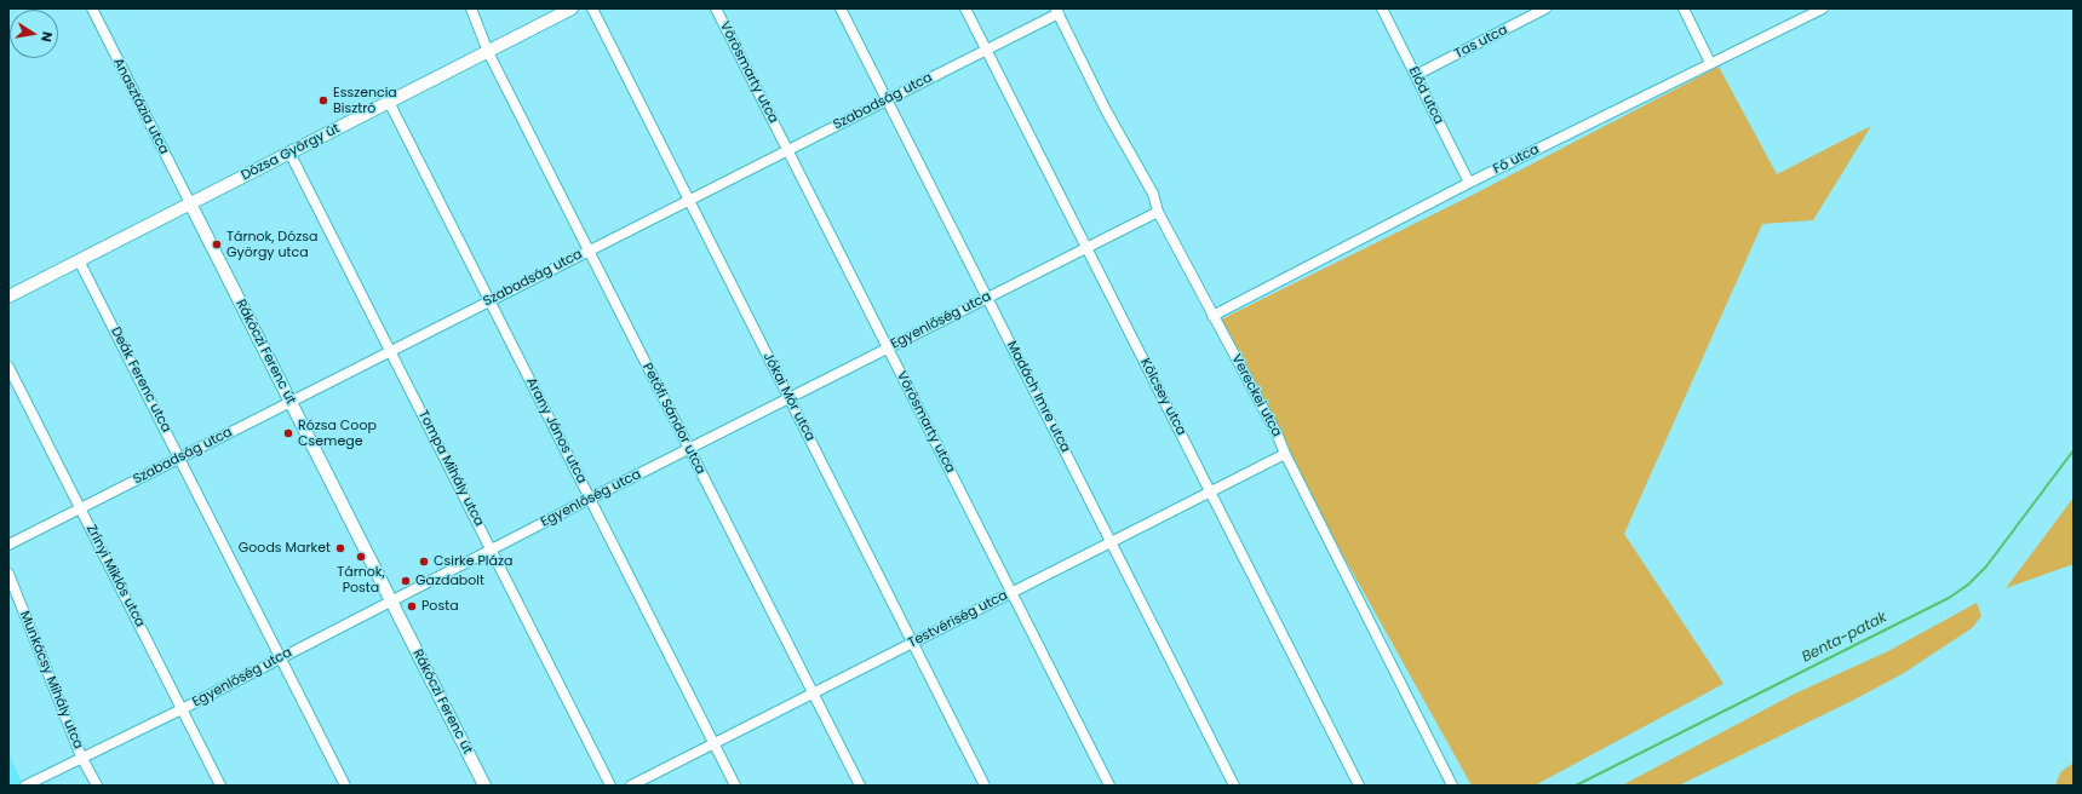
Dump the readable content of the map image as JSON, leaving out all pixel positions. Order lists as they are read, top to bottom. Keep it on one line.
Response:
{"streets":{"street":["Tas utca","Vörösmarty utca","Előd utca","Szabadság utca","Anasztázia utca","Dózsa György út","Fő utca","Egyenlőség utca","Rákóczi Ferenc út","Deák Ferenc utca","Vereckei utca","Jókai Mór utca","Madách Imre utca","Kölcsey utca","Petőfi Sándor utca","Arany János utca","Tompa Mihály utca","Zrínyi Miklós utca","Testvériség utca","Munkácsy Mihály utca"]},"crossings":[["Tas utca","Előd utca"],["Vörösmarty utca","Szabadság utca"],["Vörösmarty utca","Egyenlőség utca"],["Vörösmarty utca","Testvériség utca"],["Előd utca","Fő utca"],["Szabadság utca","Rákóczi Ferenc út"],["Szabadság utca","Deák Ferenc utca"],["Szabadság utca","Vereckei utca"],["Szabadság utca","Jókai Mór utca"],["Szabadság utca","Madách Imre utca"],["Szabadság utca","Kölcsey utca"],["Szabadság utca","Petőfi Sándor utca"],["Szabadság utca","Arany János utca"],["Szabadság utca","Tompa Mihály utca"],["Szabadság utca","Zrínyi Miklós utca"],["Anasztázia utca","Dózsa György út"],["Anasztázia utca","Rákóczi Ferenc út"],["Dózsa György út","Rákóczi Ferenc út"],["Dózsa György út","Deák Ferenc utca"],["Dózsa György út","Petőfi Sándor utca"],["Dózsa György út","Arany János utca"],["Dózsa György út","Tompa Mihály utca"],["Fő utca","Vereckei utca"],["Egyenlőség utca","Rákóczi Ferenc út"],["Egyenlőség utca","Deák Ferenc utca"],["Egyenlőség utca","Vereckei utca"],["Egyenlőség utca","Jókai Mór utca"],["Egyenlőség utca","Madách Imre utca"],["Egyenlőség utca","Kölcsey utca"],["Egyenlőség utca","Petőfi Sándor utca"],["Egyenlőség utca","Arany János utca"],["Egyenlőség utca","Tompa Mihály utca"],["Egyenlőség utca","Zrínyi Miklós utca"],["Egyenlőség utca","Munkácsy Mihály utca"],["Vereckei utca","Testvériség utca"],["Jókai Mór utca","Testvériség utca"],["Madách Imre utca","Testvériség utca"],["Kölcsey utca","Testvériség utca"],["Petőfi Sándor utca","Testvériség utca"],["Arany János utca","Testvériség utca"]],"water":["Benta-patak"],"places":["Esszencia Bisztró","Tárnok, Dózsa György utca","Rózsa Coop Csemege","Goods Market","Tárnok, Posta","Csirke Pláza","Gazdabolt","Posta"],"north":"right"}
